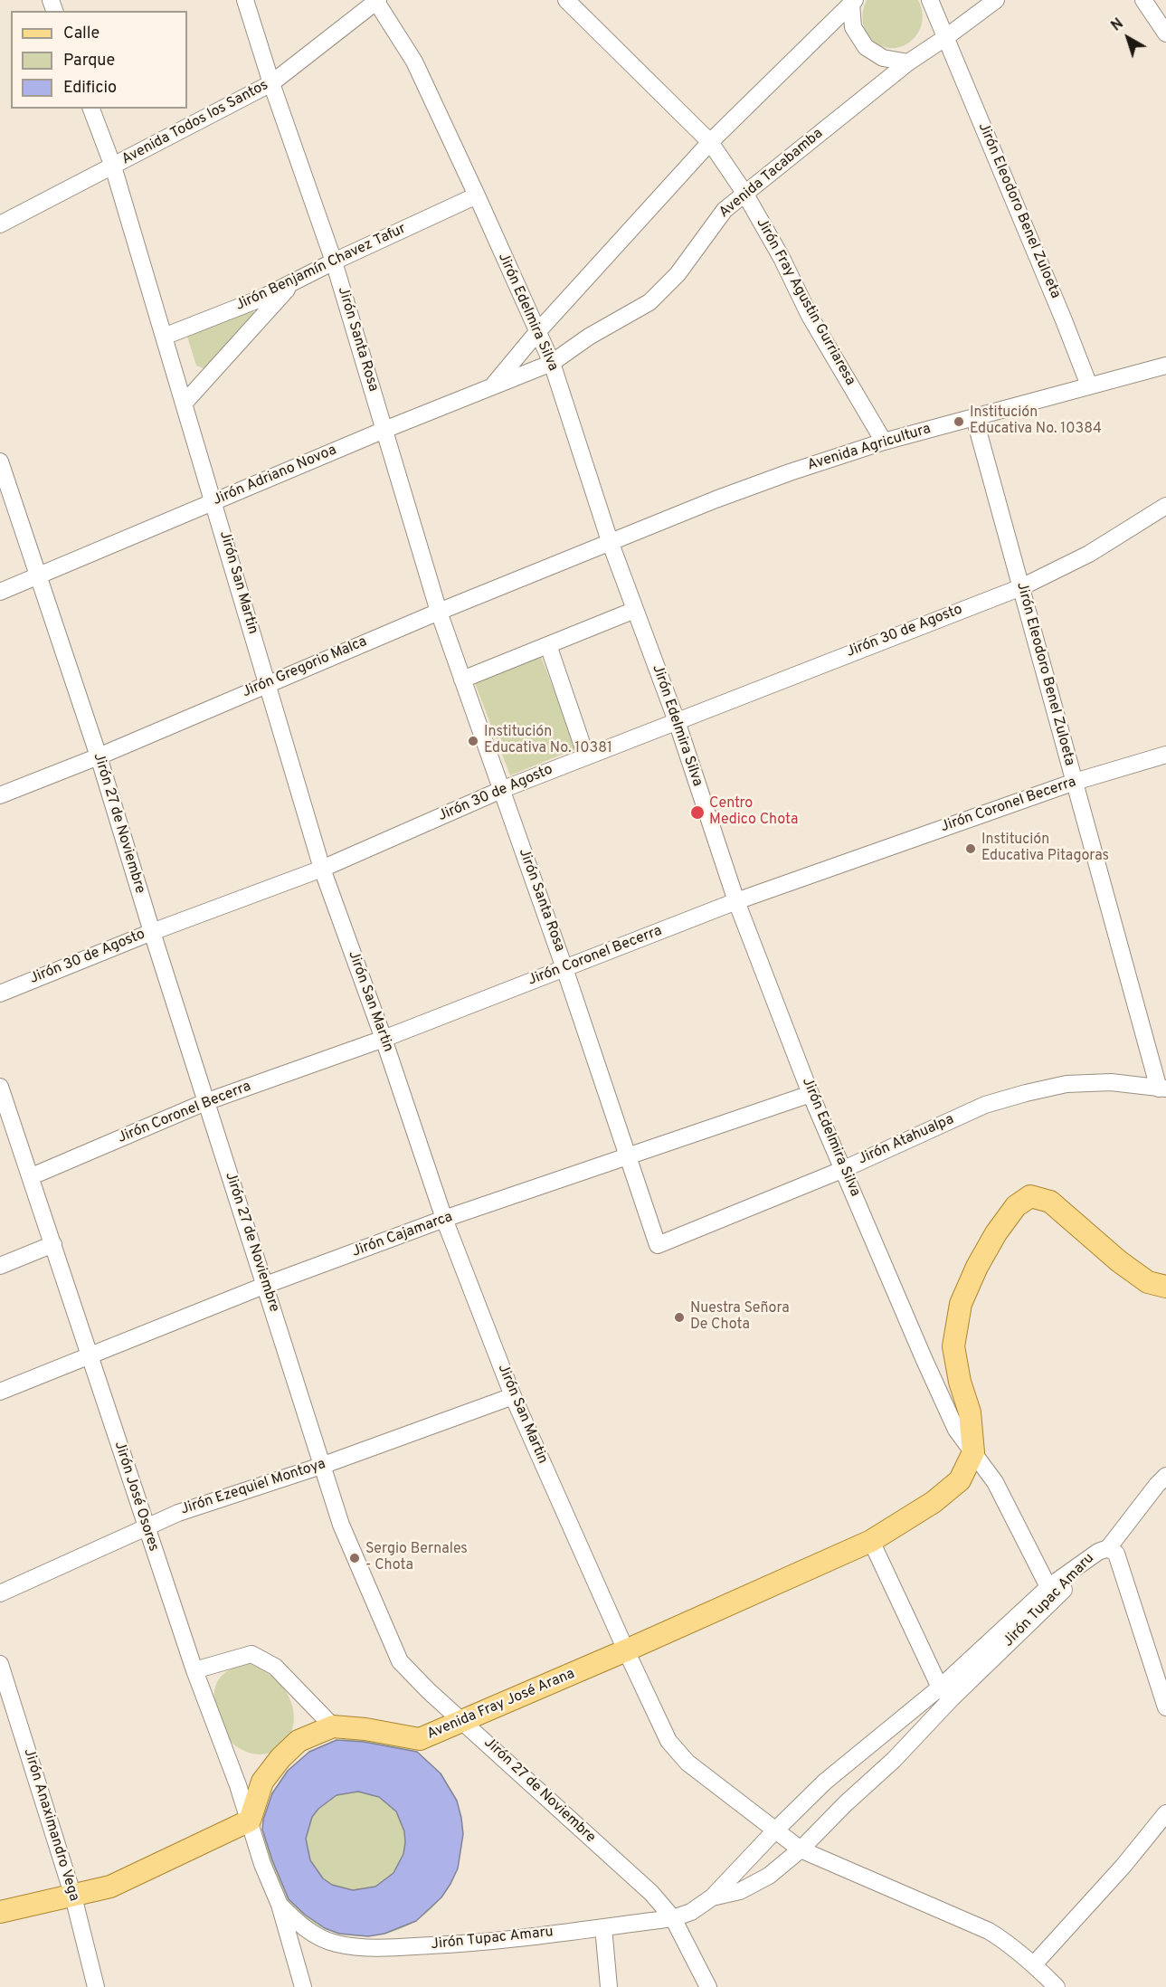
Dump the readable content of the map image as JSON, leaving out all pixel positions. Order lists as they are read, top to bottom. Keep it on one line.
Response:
{"streets":{"main road":["Avenida Fray José Arana"],"street":["Avenida Todos los Santos","Avenida Tacabamba","Jirón Eleodoro Benel Zuloeta","Jirón Benjamín Chavez Tafur","Jirón Fray Agustin Gurriaresa","Jirón Edelmira Silva","Jirón Santa Rosa","Avenida Agricultura","Jirón Adriano Novoa","Jirón San Martin","Jirón 30 de Agosto","Jirón Gregorio Malca","Jirón Coronel Becerra","Jirón 27 de Noviembre","Jirón Atahualpa","Jirón Cajamarca","Jirón Ezequiel Montoya","Jirón José Osores","Jirón Tupac Amaru","Jirón Anaximandro Vega"]},"crossings":[["Avenida Todos los Santos","Jirón Edelmira Silva"],["Avenida Todos los Santos","Jirón Santa Rosa"],["Avenida Todos los Santos","Jirón San Martin"],["Avenida Tacabamba","Jirón Eleodoro Benel Zuloeta"],["Avenida Tacabamba","Jirón Fray Agustin Gurriaresa"],["Avenida Tacabamba","Jirón Edelmira Silva"],["Avenida Tacabamba","Jirón Adriano Novoa"],["Jirón Eleodoro Benel Zuloeta","Avenida Agricultura"],["Jirón Eleodoro Benel Zuloeta","Jirón 30 de Agosto"],["Jirón Eleodoro Benel Zuloeta","Jirón Coronel Becerra"],["Jirón Eleodoro Benel Zuloeta","Jirón Atahualpa"],["Jirón Benjamín Chavez Tafur","Jirón Edelmira Silva"],["Jirón Benjamín Chavez Tafur","Jirón Santa Rosa"],["Jirón Benjamín Chavez Tafur","Jirón San Martin"],["Jirón Fray Agustin Gurriaresa","Avenida Agricultura"],["Jirón Edelmira Silva","Avenida Agricultura"],["Jirón Edelmira Silva","Jirón Adriano Novoa"],["Jirón Edelmira Silva","Jirón 30 de Agosto"],["Jirón Edelmira Silva","Jirón Gregorio Malca"],["Jirón Edelmira Silva","Jirón Coronel Becerra"],["Jirón Edelmira Silva","Jirón Atahualpa"],["Jirón Edelmira Silva","Jirón Cajamarca"],["Jirón Edelmira Silva","Jirón Tupac Amaru"],["Jirón Edelmira Silva","Avenida Fray José Arana"],["Jirón Santa Rosa","Jirón Adriano Novoa"],["Jirón Santa Rosa","Jirón 30 de Agosto"],["Jirón Santa Rosa","Jirón Gregorio Malca"],["Jirón Santa Rosa","Jirón Coronel Becerra"],["Jirón Santa Rosa","Jirón Atahualpa"],["Jirón Santa Rosa","Jirón Cajamarca"],["Avenida Agricultura","Jirón Gregorio Malca"],["Jirón Adriano Novoa","Jirón San Martin"],["Jirón Adriano Novoa","Jirón 27 de Noviembre"],["Jirón San Martin","Jirón 30 de Agosto"],["Jirón San Martin","Jirón Gregorio Malca"],["Jirón San Martin","Jirón Coronel Becerra"],["Jirón San Martin","Jirón Cajamarca"],["Jirón San Martin","Jirón Ezequiel Montoya"],["Jirón San Martin","Jirón Tupac Amaru"],["Jirón San Martin","Avenida Fray José Arana"],["Jirón 30 de Agosto","Jirón 27 de Noviembre"],["Jirón Gregorio Malca","Jirón 27 de Noviembre"],["Jirón Coronel Becerra","Jirón 27 de Noviembre"],["Jirón Coronel Becerra","Jirón José Osores"],["Jirón 27 de Noviembre","Jirón Cajamarca"],["Jirón 27 de Noviembre","Jirón Ezequiel Montoya"],["Jirón 27 de Noviembre","Jirón Tupac Amaru"],["Jirón 27 de Noviembre","Avenida Fray José Arana"],["Jirón Cajamarca","Jirón José Osores"],["Jirón Ezequiel Montoya","Jirón José Osores"],["Jirón José Osores","Jirón Tupac Amaru"],["Jirón José Osores","Avenida Fray José Arana"]],"places":["Institución Educativa No. 10384","Institución Educativa No. 10381","Centro Medico Chota","Institución Educativa Pitagoras","Nuestra Señora De Chota","Sergio Bernales - Chota"],"legend":["Calle","Parque","Edificio"],"north":"top left"}
